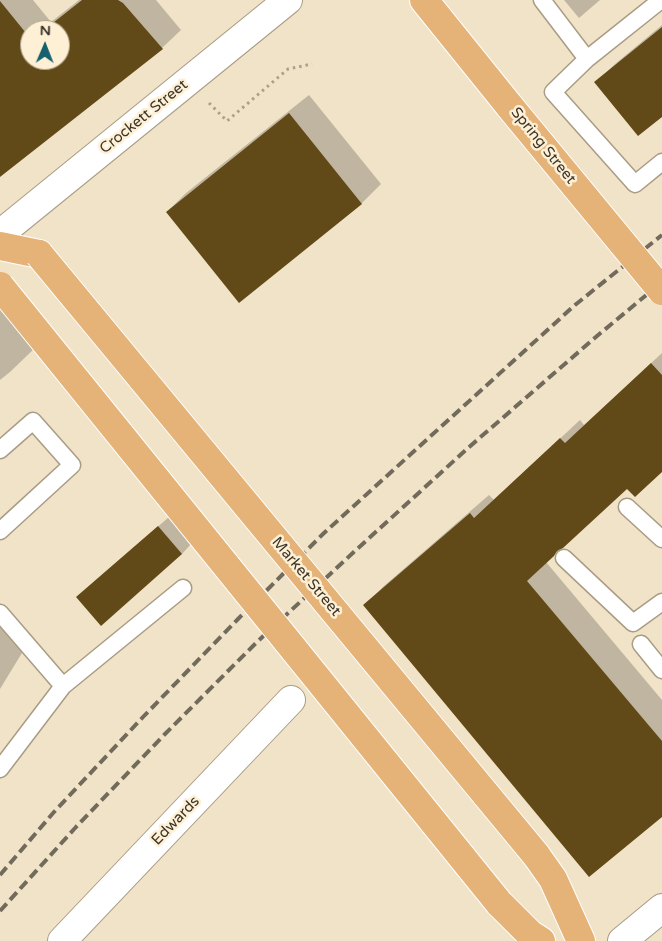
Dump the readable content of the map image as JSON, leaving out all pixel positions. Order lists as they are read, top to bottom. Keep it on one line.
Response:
{"streets":{"main road":["Spring Street","Market Street"],"street":["Crockett Street","Edwards"]},"north":"top"}
